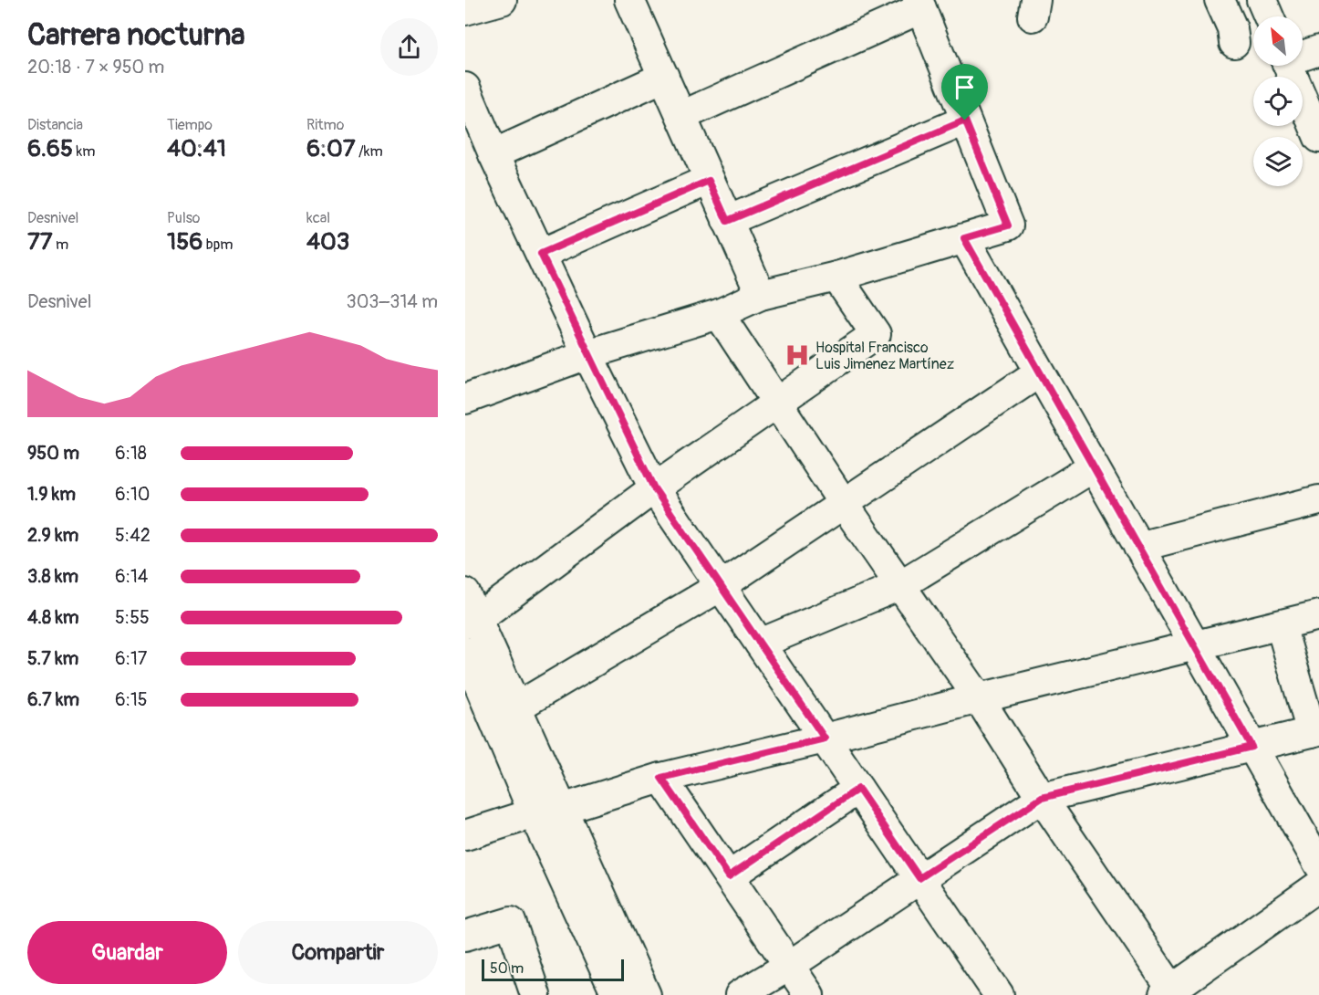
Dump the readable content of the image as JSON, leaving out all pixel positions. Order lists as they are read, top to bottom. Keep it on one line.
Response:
{"places":{"hospital":["Hospital Francisco Luis Jimenez Martínez"]},"scale_bar":"50 m","north":"top left","page":{"heading":["Carrera nocturna","20:18 · 7 × 950 m"],"stats":[["Distancia","6.65 km"],["Tiempo","40:41"],["Ritmo","6:07 /km"],["Desnivel","77 m"],["Pulso","156 bpm"],["kcal","403"]],"chart":["Desnivel","303–314 m"],"list":[{"name":"950 m","note":"6:18"},{"name":"1.9 km","note":"6:10"},{"name":"2.9 km","note":"5:42"},{"name":"3.8 km","note":"6:14"},{"name":"4.8 km","note":"5:55"},{"name":"5.7 km","note":"6:17"},{"name":"6.7 km","note":"6:15"}],"buttons":["Guardar","Compartir"],"scale":"50 m"}}
